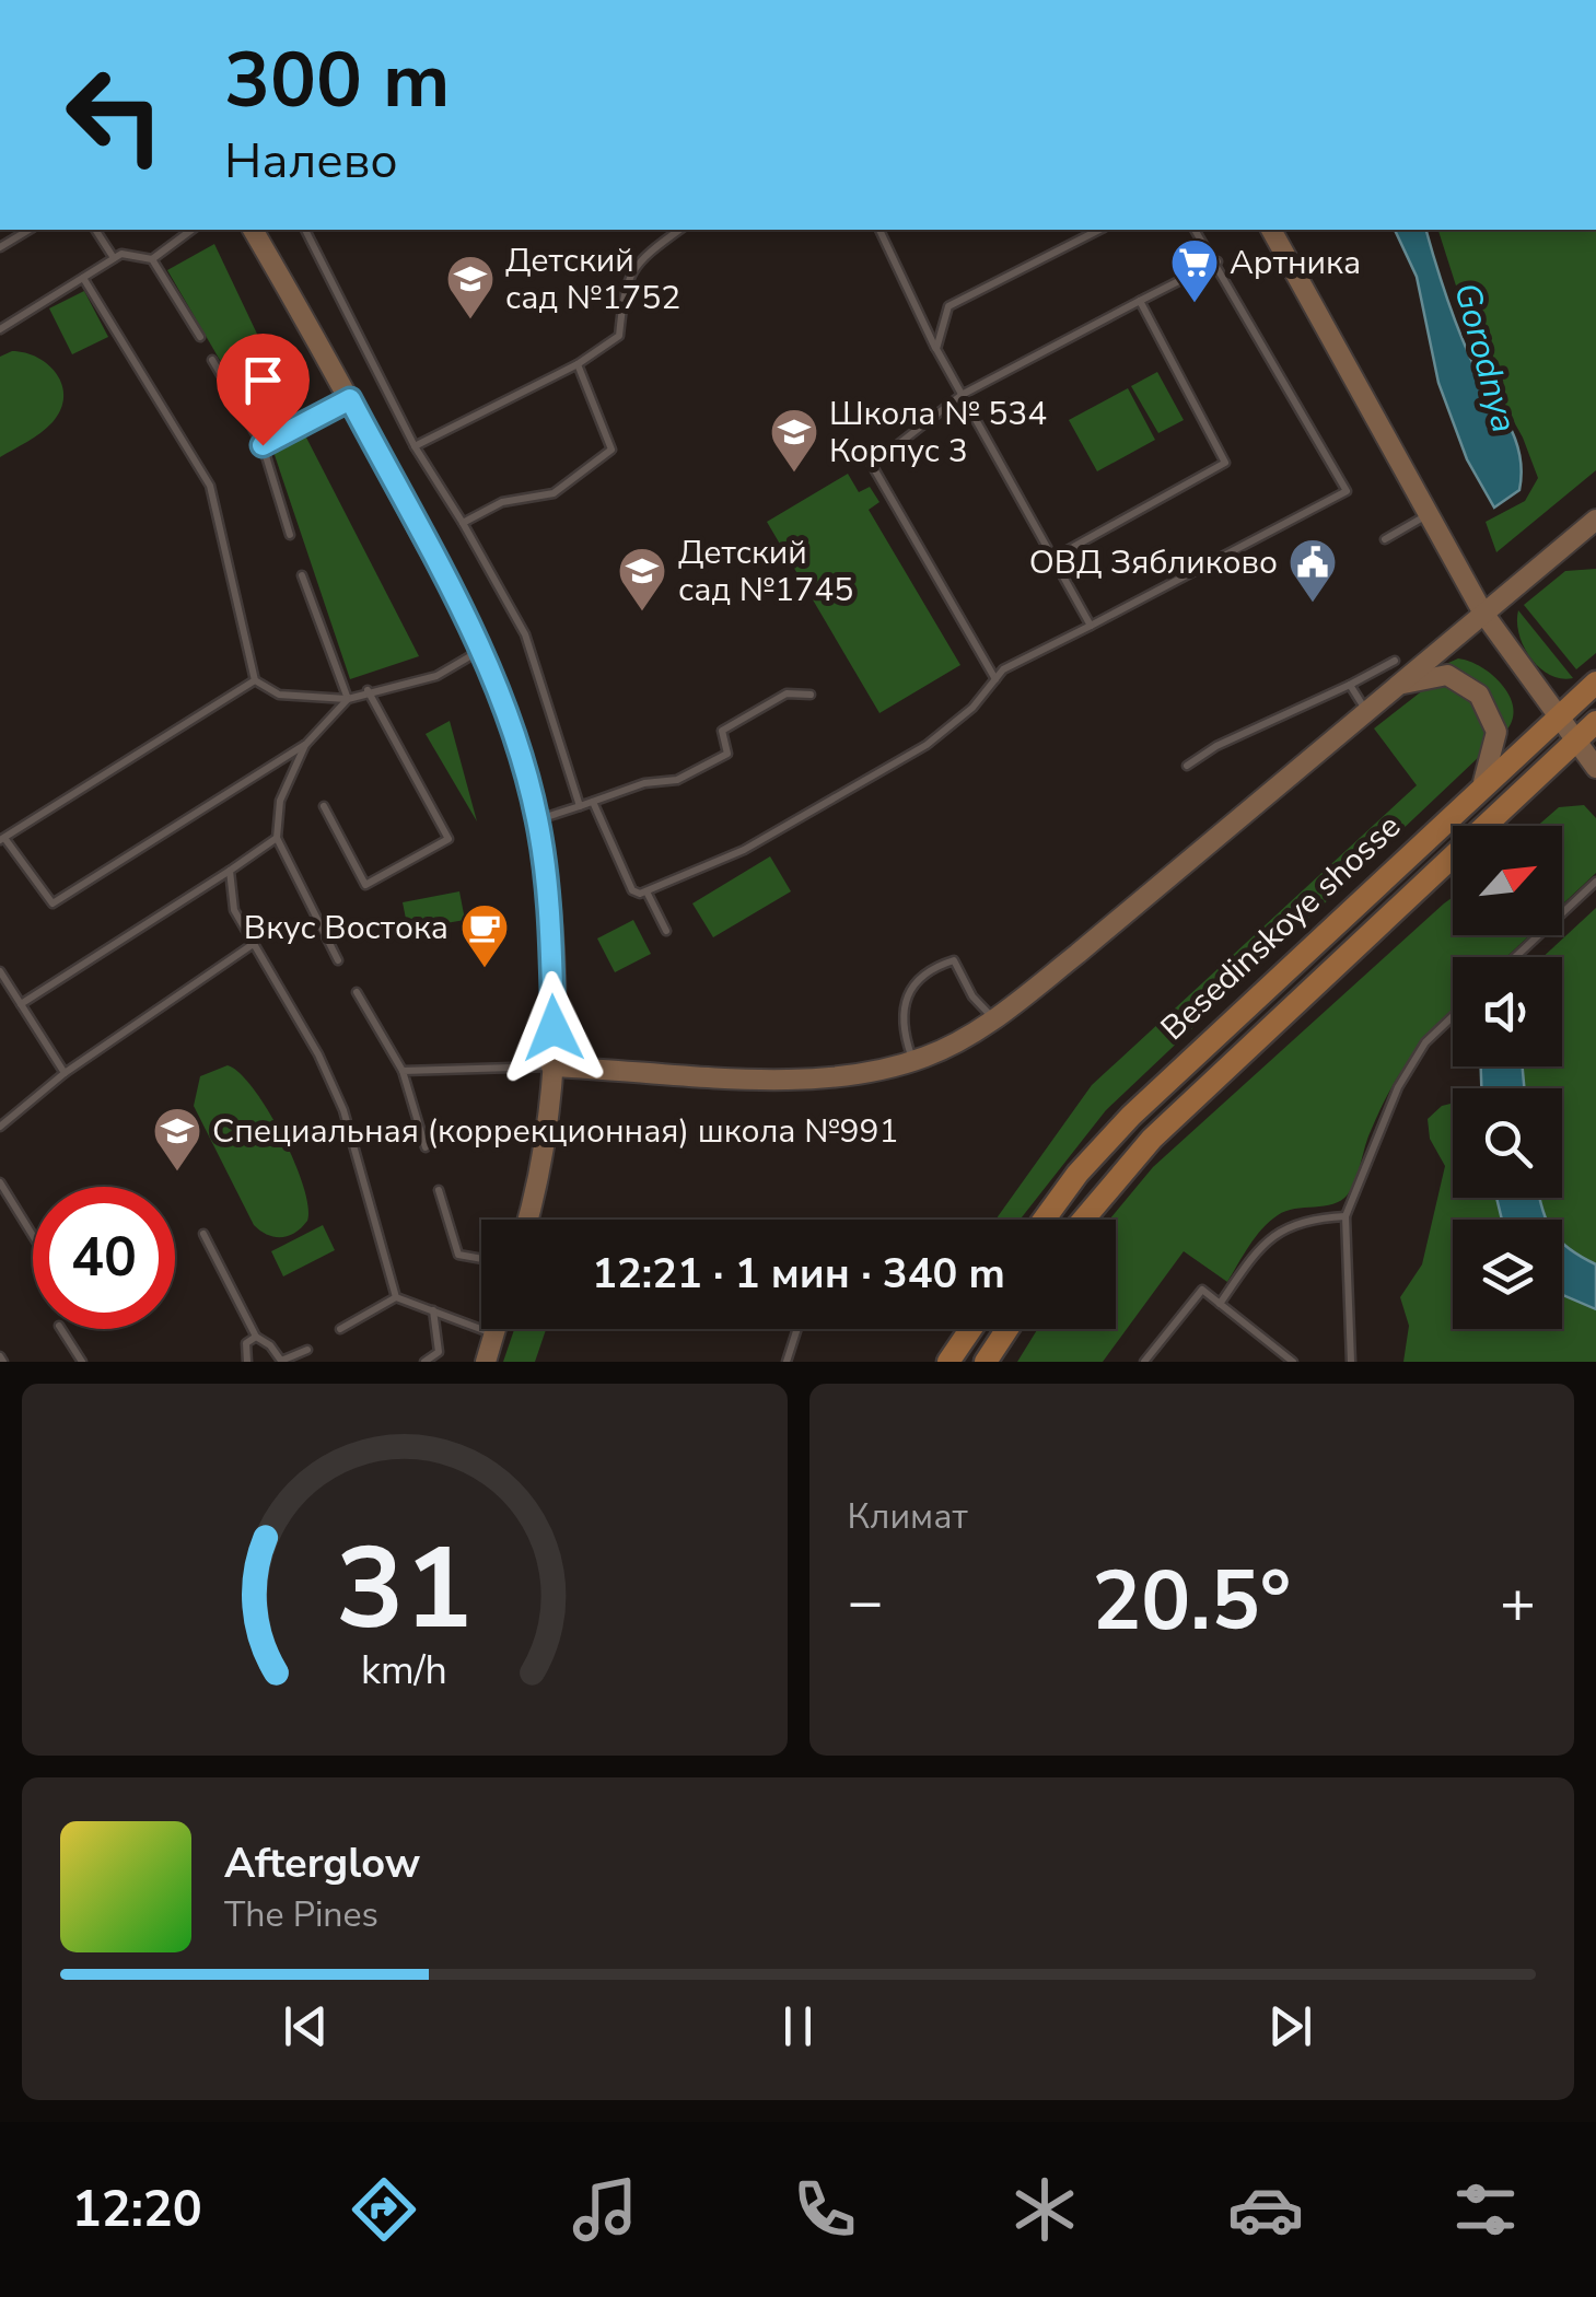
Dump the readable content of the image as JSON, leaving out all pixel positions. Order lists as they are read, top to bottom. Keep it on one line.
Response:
{"streets":{"main road":["Besedinskoye shosse"]},"water":["Gorodnya"],"places":{"supermarket":["Артника"],"school or university":["Детский сад №1752","Школа № 534 Корпус 3","Детский сад №1745","Специальная (коррекционная) школа №991"],"public building":["ОВД Зябликово"],"cafe":["Вкус Востока"]},"north":"top right","page":{"turn":["300 m","Налево"],"limit":"40","trip":"12:21 · 1 мин · 340 m","tile":"Климат","heat":["−","20.5°","+"],"song":["Afterglow","The Pines"],"tabs":"12:20","gauge":["31","km/h"]}}
